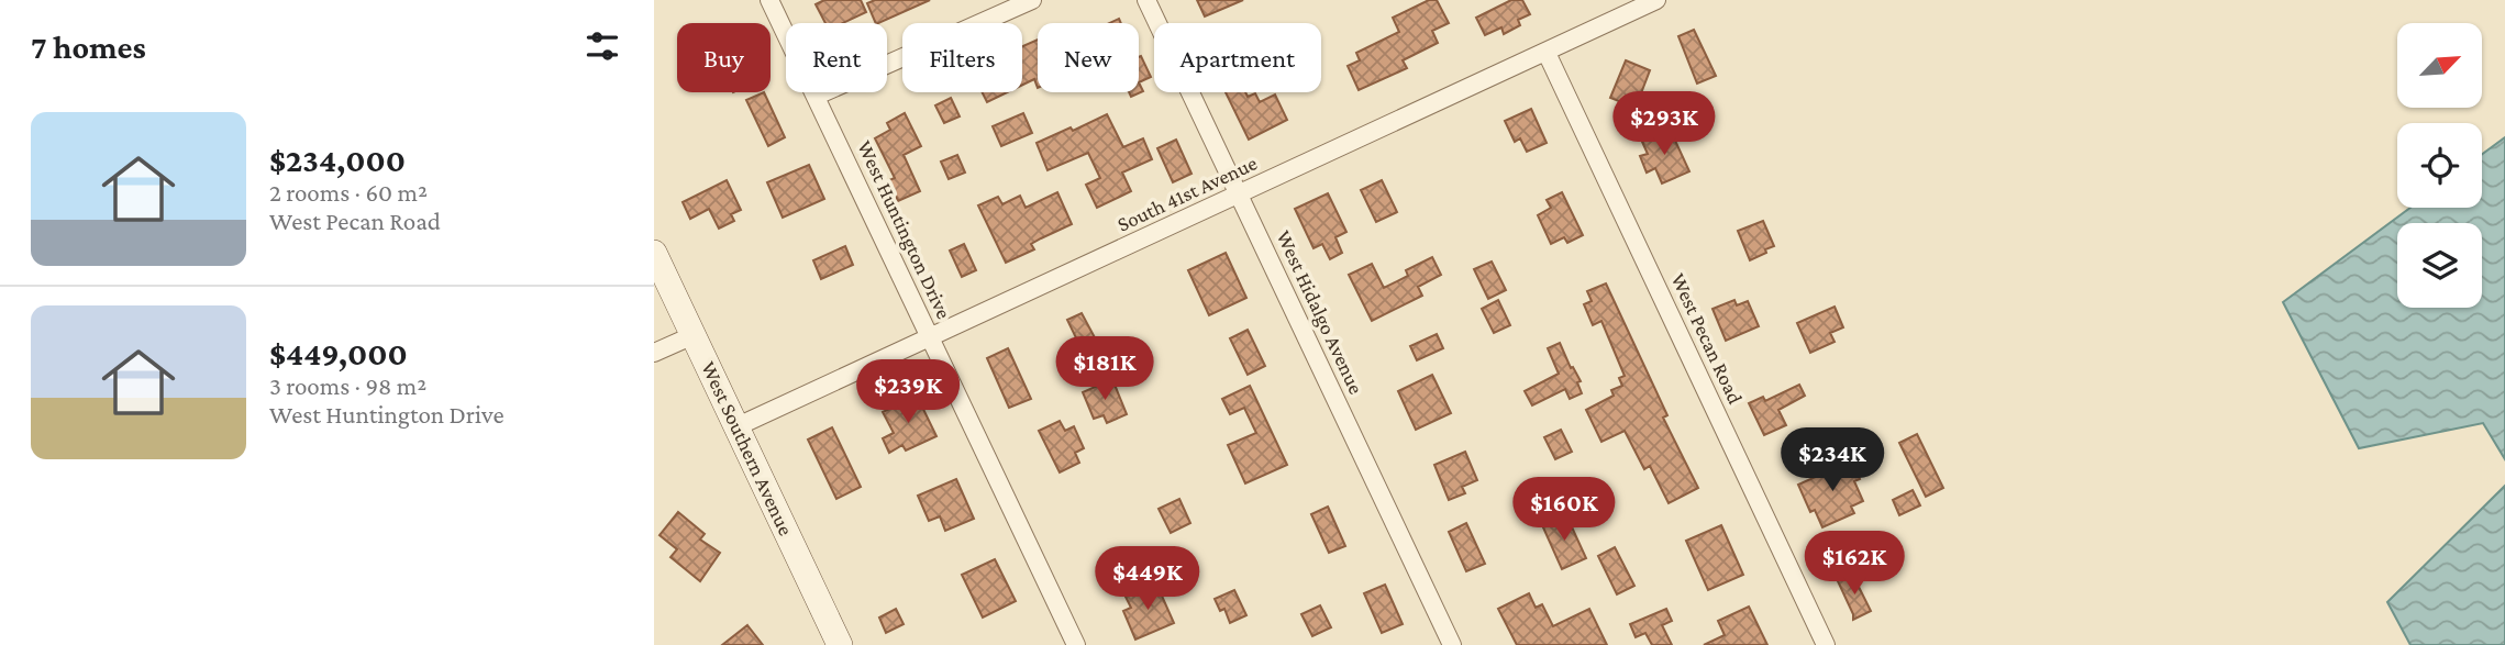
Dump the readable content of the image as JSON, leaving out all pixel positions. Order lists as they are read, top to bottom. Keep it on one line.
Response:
{"streets":{"main road":["West Southern Avenue"],"street":["South 41st Avenue","West Huntington Drive","West Hidalgo Avenue","West Pecan Road"]},"crossings":[["South 41st Avenue","West Huntington Drive"],["South 41st Avenue","West Hidalgo Avenue"],["South 41st Avenue","West Pecan Road"],["South 41st Avenue","West Southern Avenue"]],"north":"top right","page":{"heading":"7 homes","chip":["Buy","Rent","Filters","New","Apartment"],"price":["$293K","$181K","$239K","$234K","$160K","$162K","$449K"],"list":[{"name":"$234,000","note":"2 rooms · 60 m² · West Pecan Road"},{"name":"$449,000","note":"3 rooms · 98 m² · West Huntington Drive"}]}}
